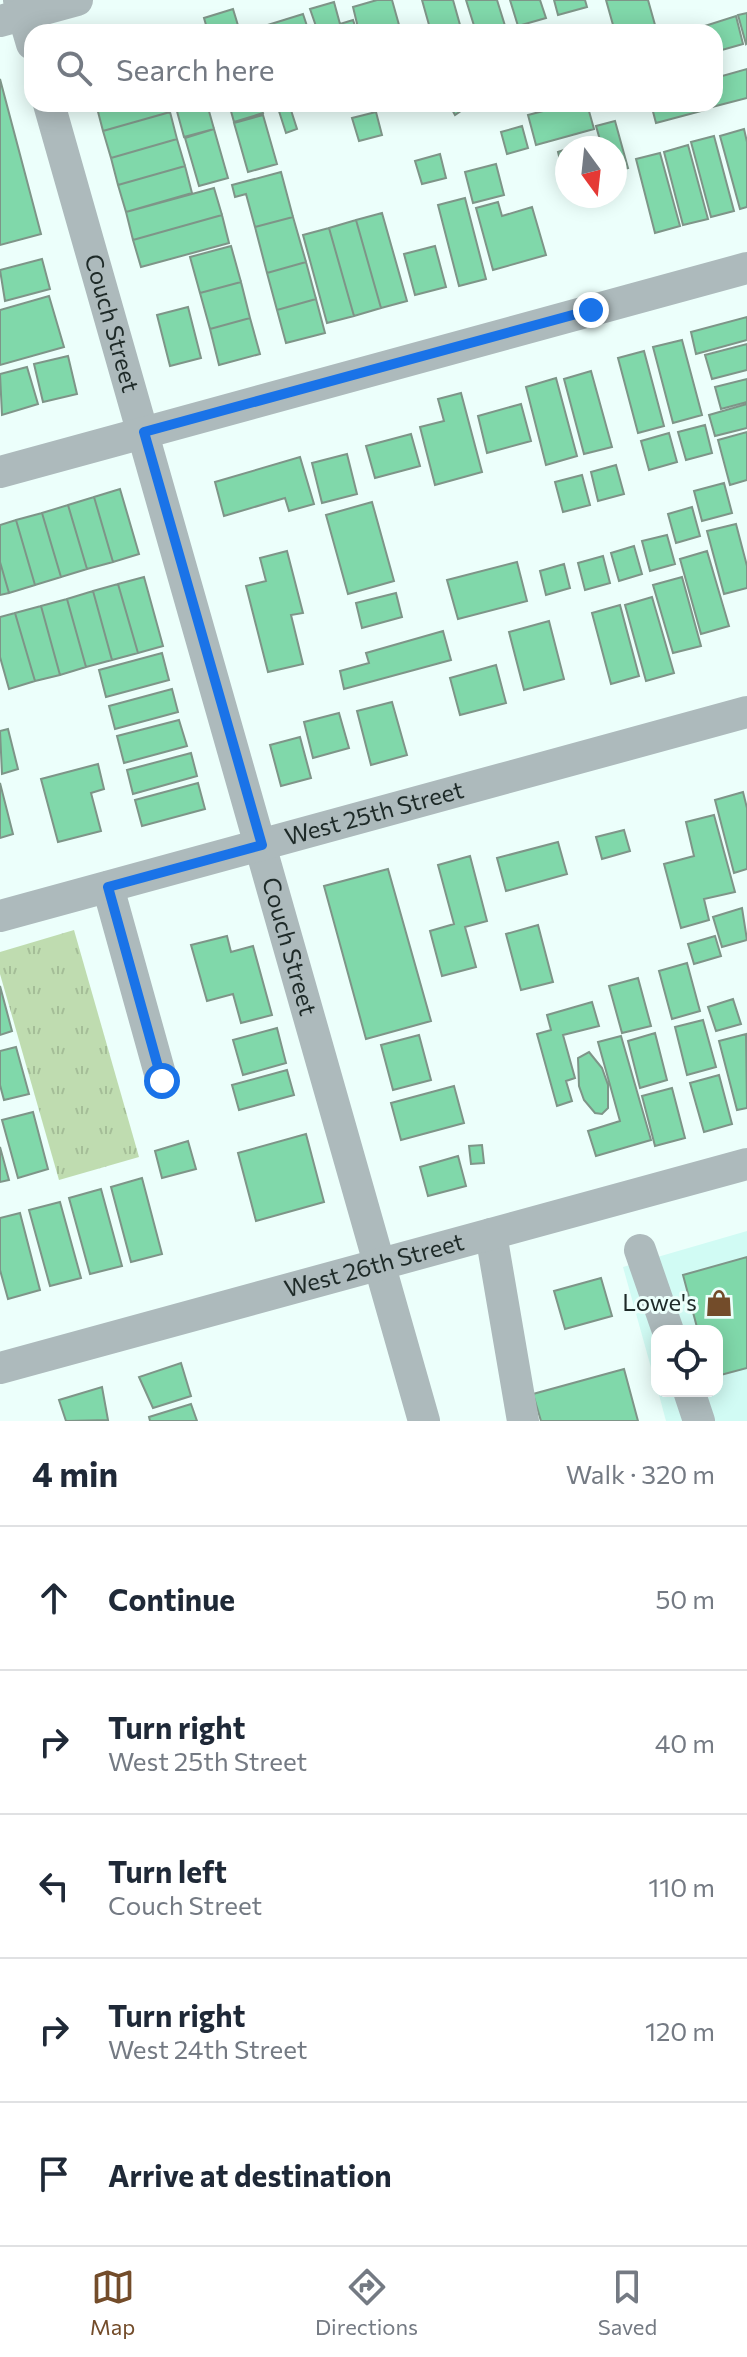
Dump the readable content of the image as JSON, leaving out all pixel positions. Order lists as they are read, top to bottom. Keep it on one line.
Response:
{"streets":{"street":["Couch Street","West 25th Street","West 26th Street"]},"crossings":[["Couch Street","West 25th Street"],["Couch Street","West 26th Street"]],"places":{"shop":["Lowe's"]},"north":"bottom","page":{"search":"Search here","heading":["4 min","Walk · 320 m"],"list":[["Continue","50 m"],["Turn right","West 25th Street","40 m"],["Turn left","Couch Street","110 m"],["Turn right","West 24th Street","120 m"],"Arrive at destination"],"nav":["Map","Directions","Saved"]}}
